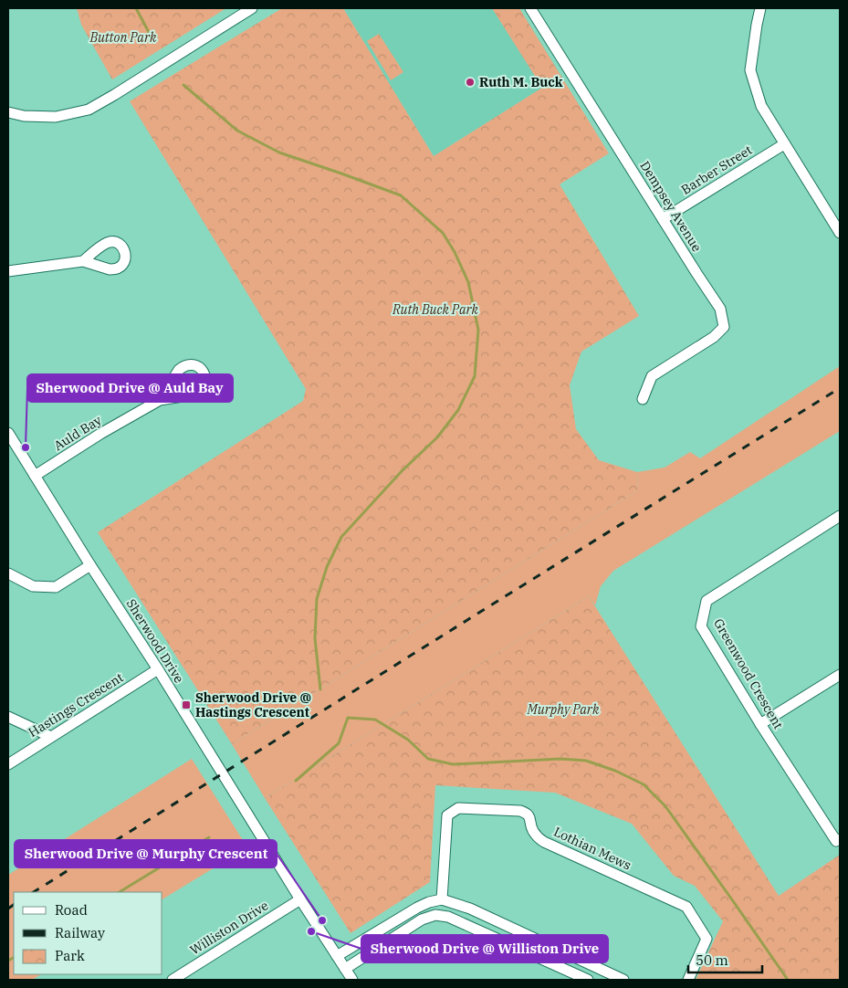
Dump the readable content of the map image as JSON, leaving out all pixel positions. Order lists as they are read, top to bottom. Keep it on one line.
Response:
{"streets":{"street":["Barber Street","Dempsey Avenue","Auld Bay","Sherwood Drive","Greenwood Crescent","Hastings Crescent","Lothian Mews","Williston Drive"]},"crossings":[["Barber Street","Dempsey Avenue"],["Auld Bay","Sherwood Drive"],["Sherwood Drive","Hastings Crescent"],["Sherwood Drive","Williston Drive"]],"parks":["Button Park","Ruth Buck Park","Murphy Park"],"places":{"other":["Ruth M. Buck","Sherwood Drive @ Auld Bay","Sherwood Drive @ Murphy Crescent","Sherwood Drive @ Williston Drive"],"transit":["Sherwood Drive @ Hastings Crescent"]},"legend":["Road","Railway","Park"],"scale_bar":"50 m"}
